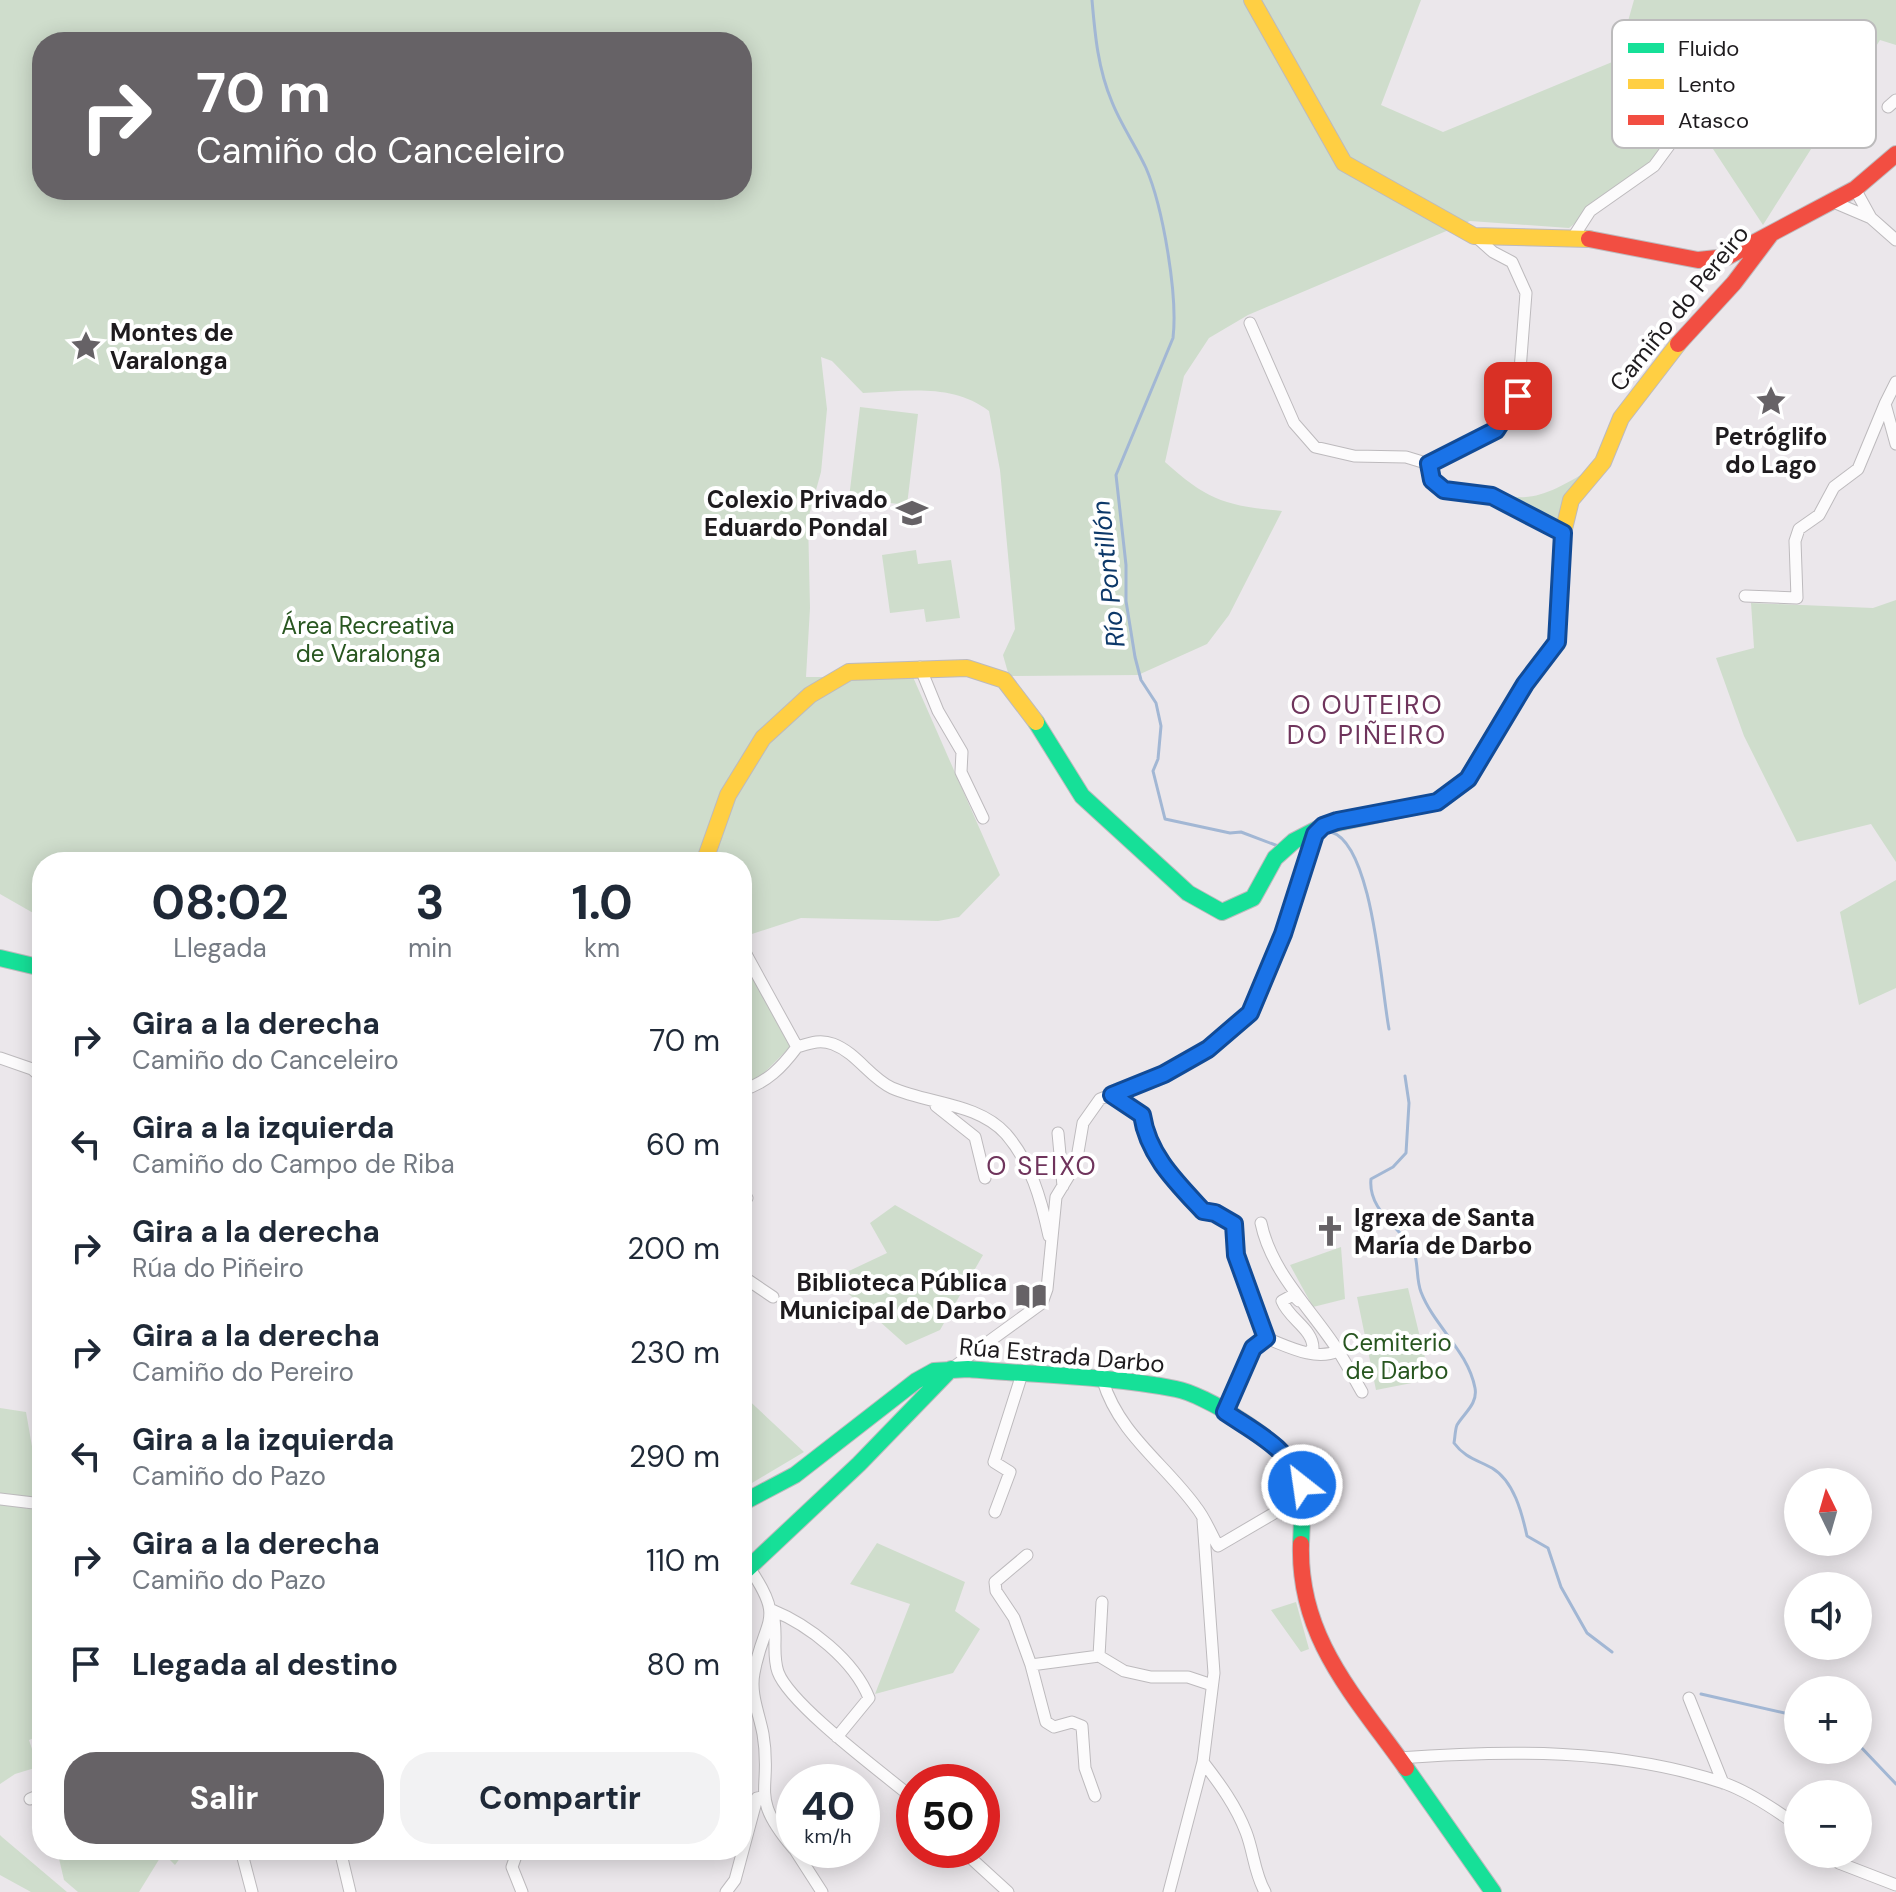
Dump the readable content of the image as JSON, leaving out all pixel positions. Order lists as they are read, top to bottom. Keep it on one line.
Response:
{"streets":{"street":["Camiño do Pereiro","Rúa Estrada Darbo"]},"districts":["O OUTEIRO DO PIÑEIRO","O SEIXO"],"water":["Río Pontillón"],"parks":["Área Recreativa de Varalonga","Cemiterio de Darbo"],"places":{"place":["Montes de Varalonga","Petróglifo do Lago"],"school or university":["Colexio Privado Eduardo Pondal"],"church":["Igrexa de Santa María de Darbo"],"library":["Biblioteca Pública Municipal de Darbo"]},"legend":["Fluido","Lento","Atasco"],"north":"top","page":{"turn":["70 m","Camiño do Canceleiro"],"eta":["08:02","Llegada","3","min","1.0","km"],"list":[{"name":"Gira a la derecha","note":"Camiño do Canceleiro","value":"70 m"},{"name":"Gira a la izquierda","note":"Camiño do Campo de Riba","value":"60 m"},{"name":"Gira a la derecha","note":"Rúa do Piñeiro","value":"200 m"},{"name":"Gira a la derecha","note":"Camiño do Pereiro","value":"230 m"},{"name":"Gira a la izquierda","note":"Camiño do Pazo","value":"290 m"},{"name":"Gira a la derecha","note":"Camiño do Pazo","value":"110 m"},{"name":"Llegada al destino","value":"80 m"}],"map_buttons":["+","−"],"buttons":["Salir","Compartir"],"speed":"40 km/h","limit":"50"}}
